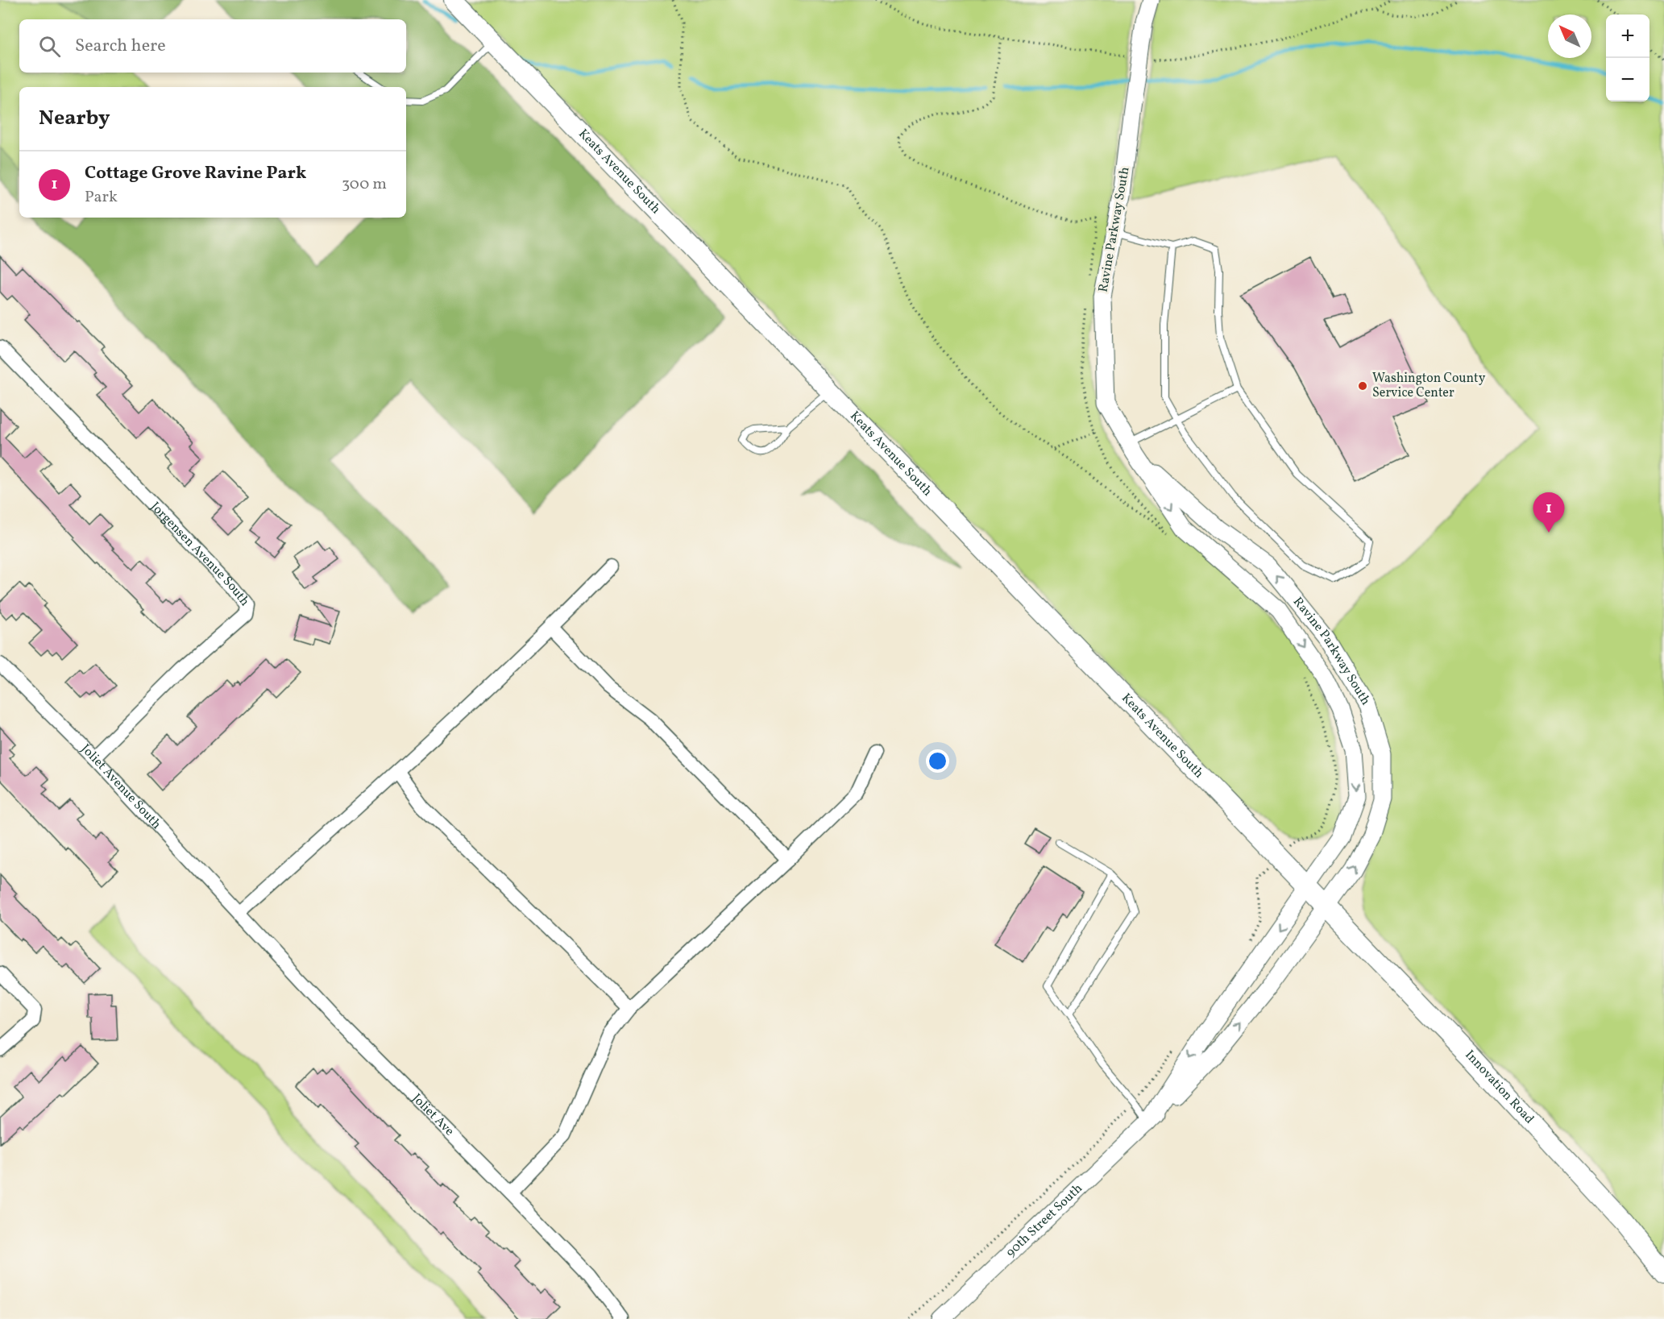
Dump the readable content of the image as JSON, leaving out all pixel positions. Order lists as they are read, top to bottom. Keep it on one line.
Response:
{"streets":{"main road":["Keats Avenue South","Innovation Road"],"street":["Ravine Parkway South","Jorgensen Avenue South","Joliet Avenue South","Joliet Ave","90th Street South"]},"crossings":[["Keats Avenue South","Ravine Parkway South"],["Keats Avenue South","Innovation Road"],["Keats Avenue South","90th Street South"],["Ravine Parkway South","Innovation Road"],["Ravine Parkway South","90th Street South"],["Jorgensen Avenue South","Joliet Avenue South"],["Joliet Avenue South","Joliet Ave"],["Innovation Road","90th Street South"]],"places":["Washington County Service Center"],"north":"top left","page":{"map_buttons":["+","−"],"search":"Search here","heading":"Nearby","list":[{"mark":"1","name":"Cottage Grove Ravine Park","note":"Park","value":"300 m"}],"pins":"1"}}
